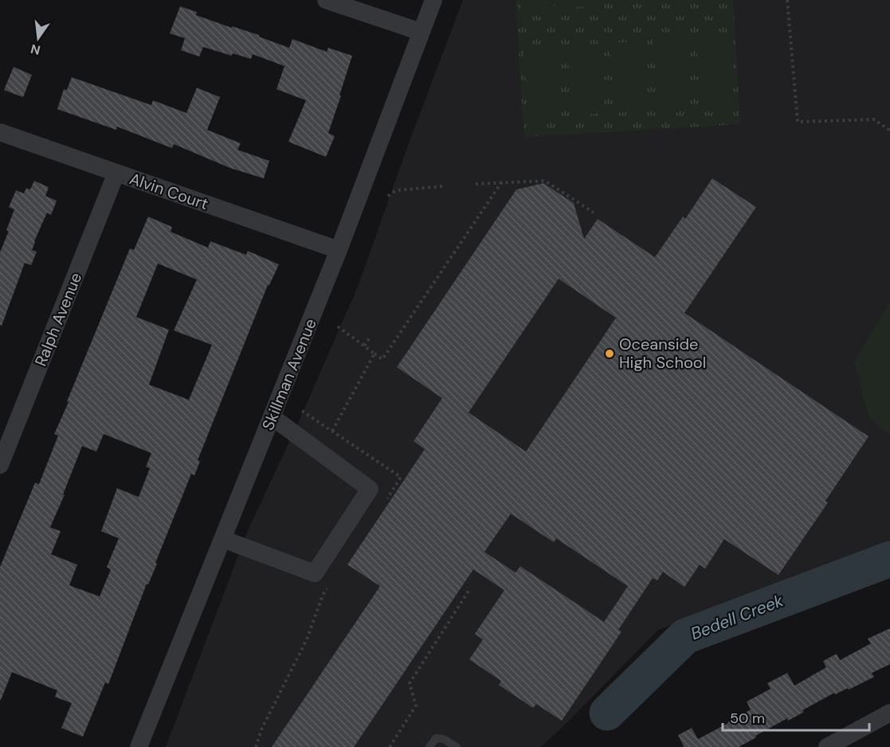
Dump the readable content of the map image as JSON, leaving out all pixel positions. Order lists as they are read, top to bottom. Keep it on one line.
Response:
{"streets":{"street":["Alvin Court","Ralph Avenue","Skillman Avenue"]},"crossings":[["Alvin Court","Ralph Avenue"],["Alvin Court","Skillman Avenue"]],"water":["Bedell Creek"],"places":["Oceanside High School"],"scale_bar":"50 m","north":"bottom"}
